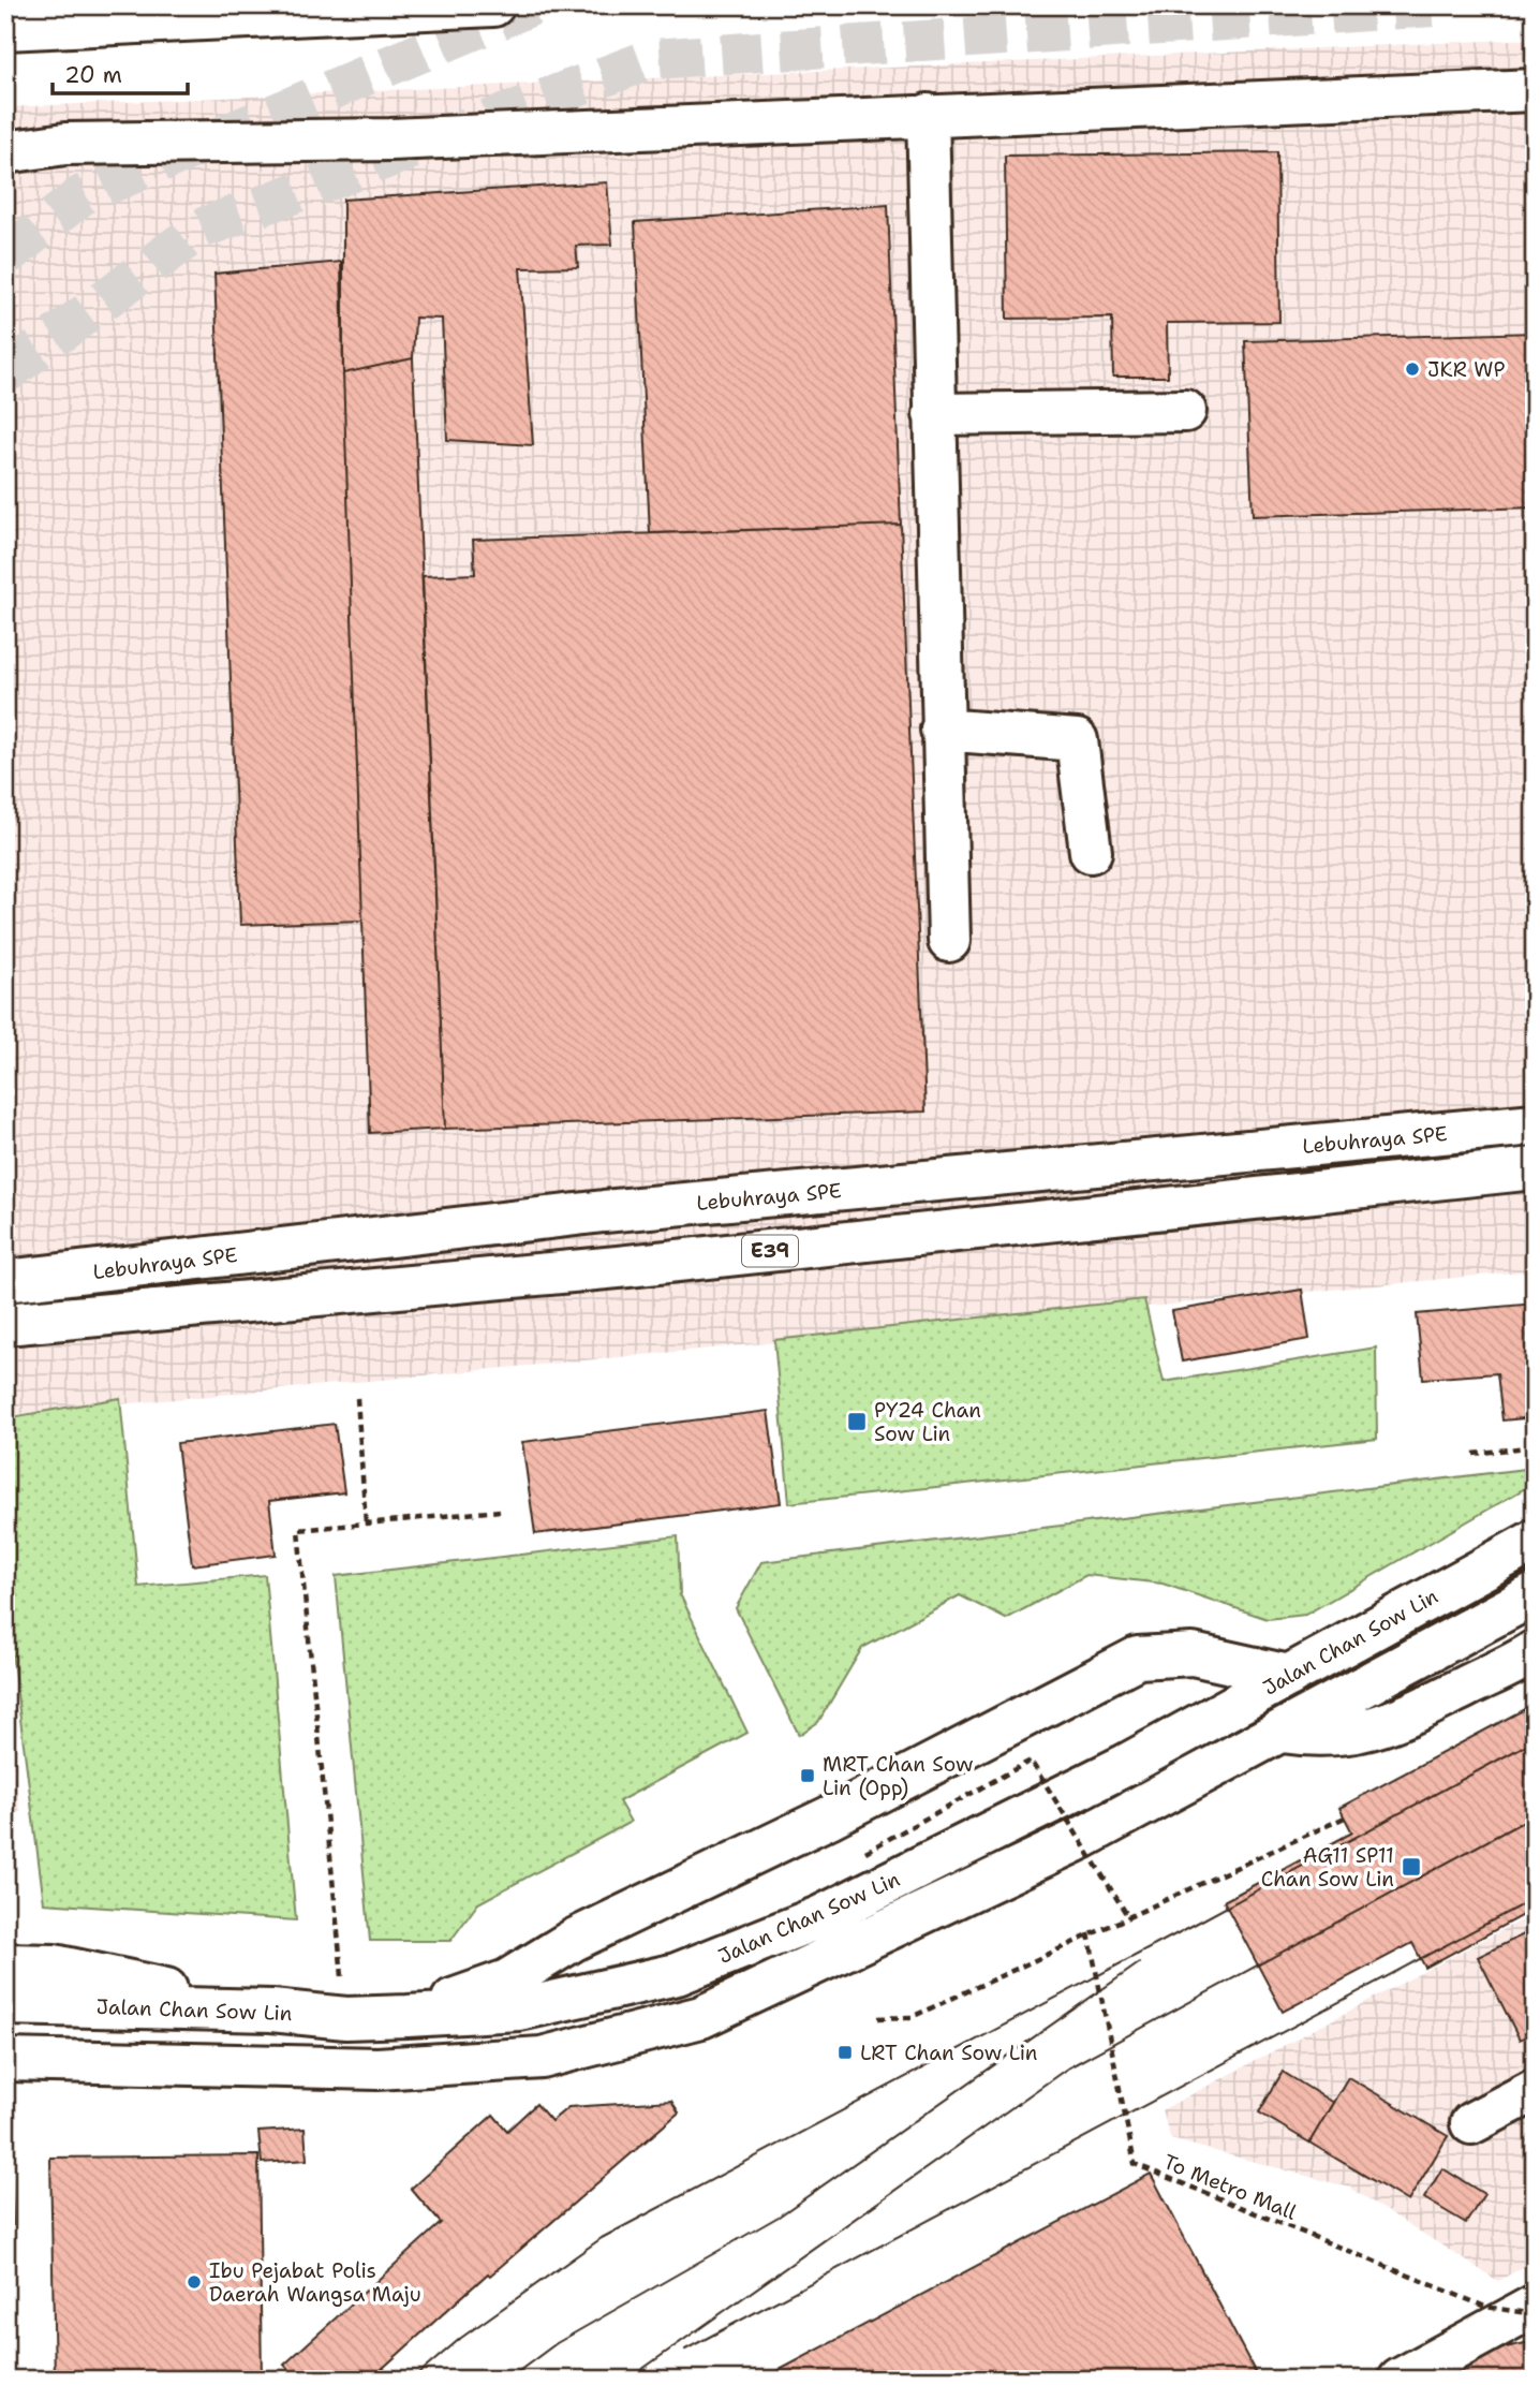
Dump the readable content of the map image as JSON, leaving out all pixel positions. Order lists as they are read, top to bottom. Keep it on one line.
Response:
{"streets":{"main road":["Lebuhraya SPE","E39","Jalan Chan Sow Lin"],"path":["To Metro Mall"]},"places":{"other":["JKR WP","Ibu Pejabat Polis Daerah Wangsa Maju"],"transit":["PY24 Chan Sow Lin","MRT Chan Sow Lin (Opp)","AG11 SP11 Chan Sow Lin","LRT Chan Sow Lin"]},"scale_bar":"20 m"}
